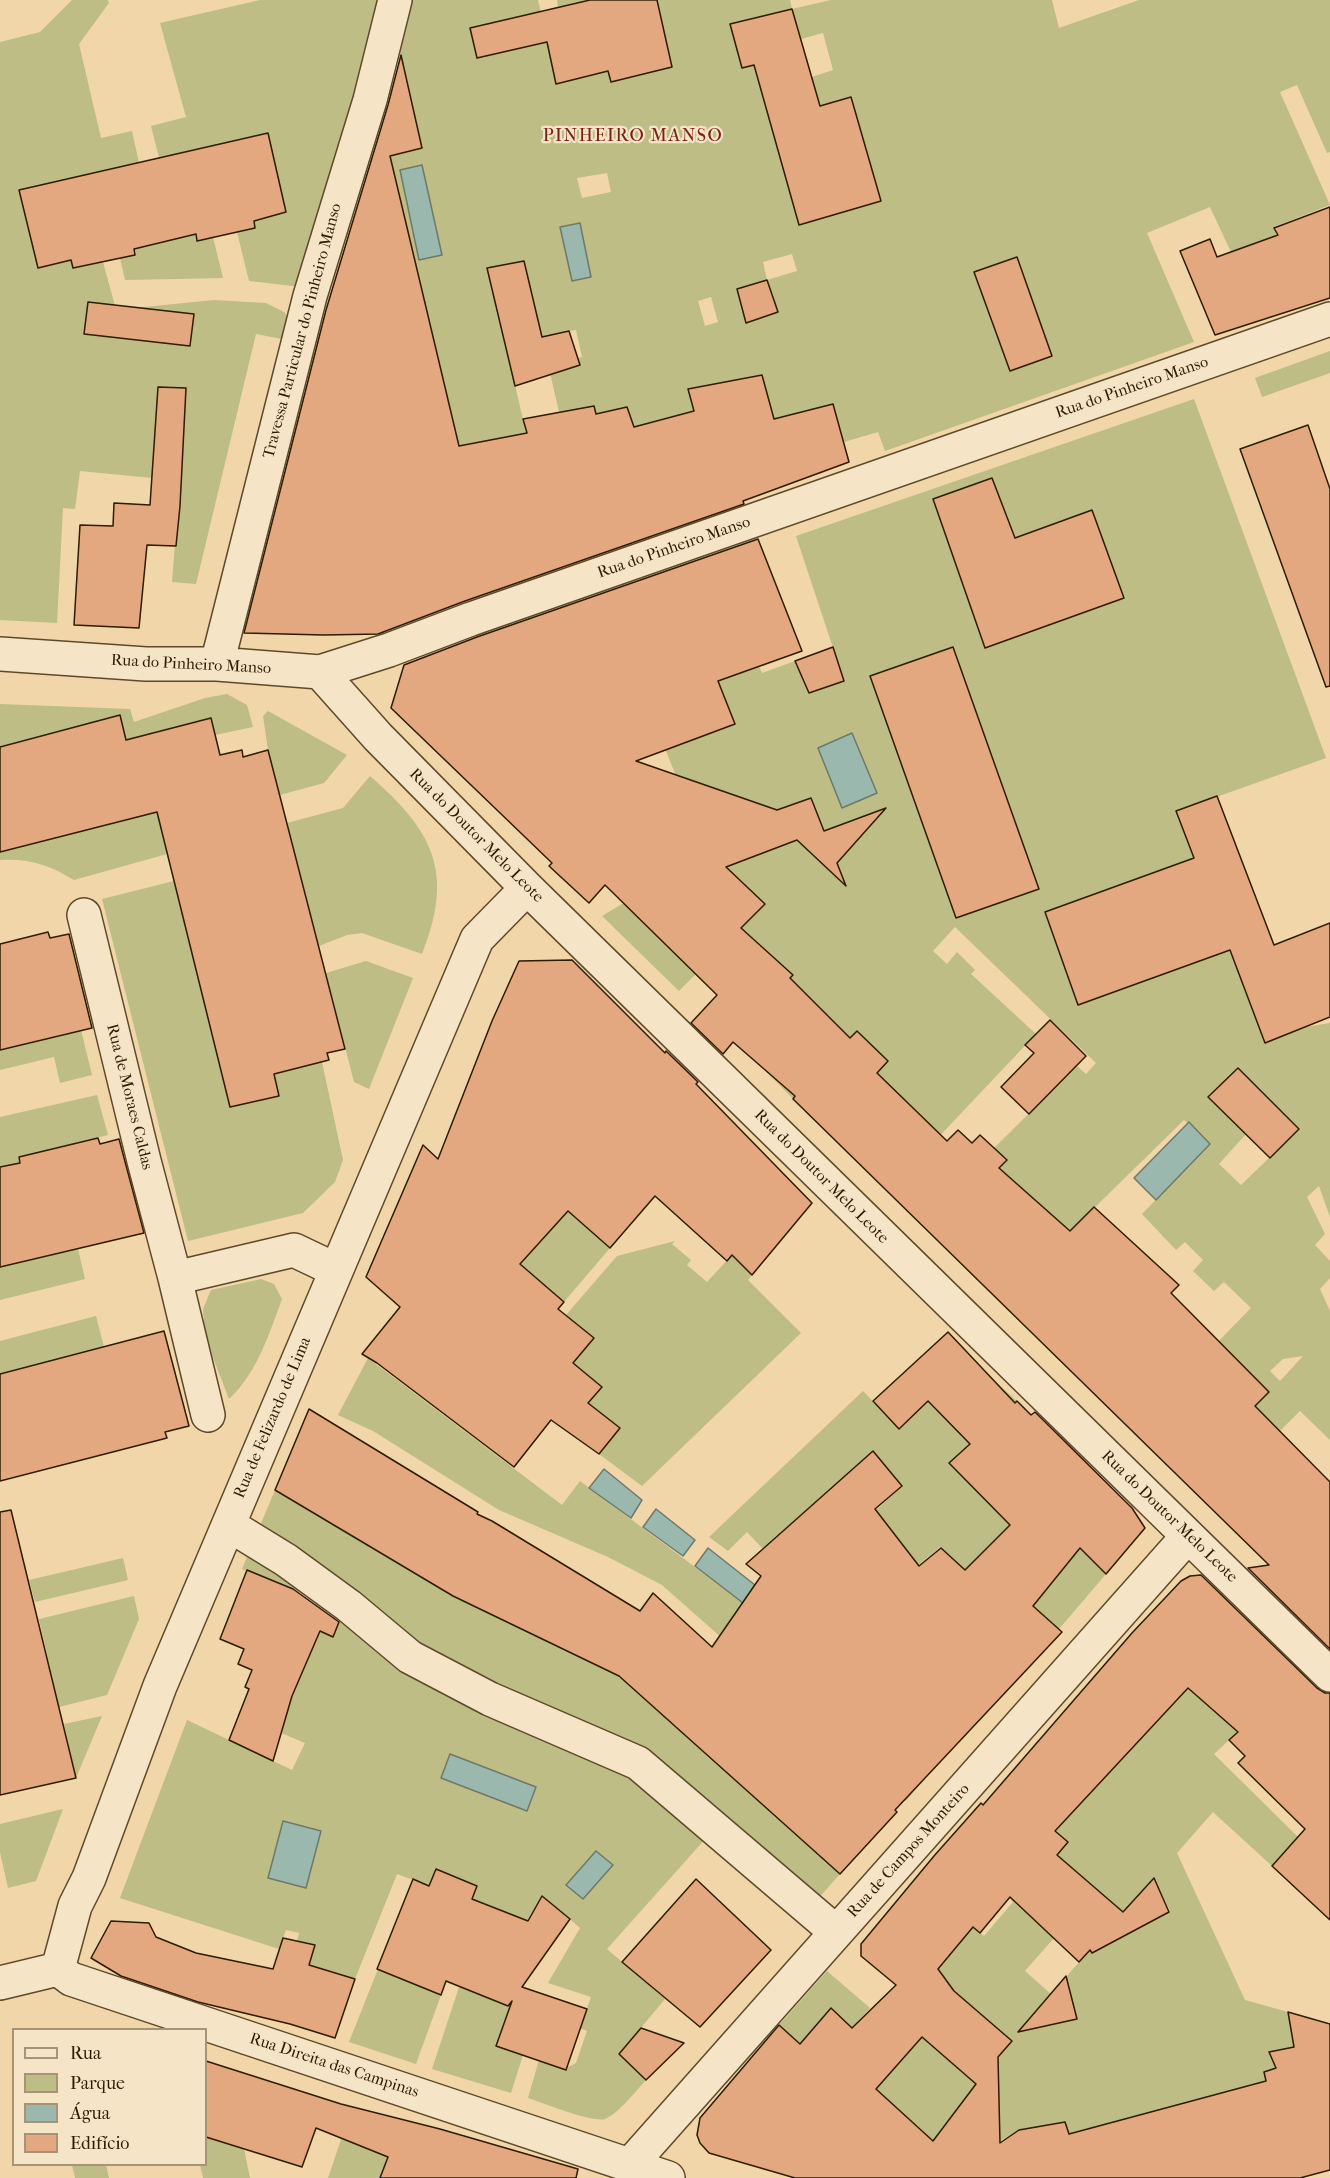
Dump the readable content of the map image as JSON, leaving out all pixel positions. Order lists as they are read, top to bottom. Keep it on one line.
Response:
{"streets":{"street":["Travessa Particular do Pinheiro Manso","Rua do Pinheiro Manso","Rua do Doutor Melo Leote","Rua de Moraes Caldas","Rua de Felizardo de Lima","Rua de Campos Monteiro","Rua Direita das Campinas"]},"crossings":[["Travessa Particular do Pinheiro Manso","Rua do Pinheiro Manso"],["Rua do Pinheiro Manso","Rua do Doutor Melo Leote"],["Rua do Doutor Melo Leote","Rua de Felizardo de Lima"],["Rua do Doutor Melo Leote","Rua de Campos Monteiro"],["Rua de Felizardo de Lima","Rua Direita das Campinas"],["Rua de Campos Monteiro","Rua Direita das Campinas"]],"districts":["PINHEIRO MANSO"],"legend":["Rua","Parque","Água","Edifício"]}
